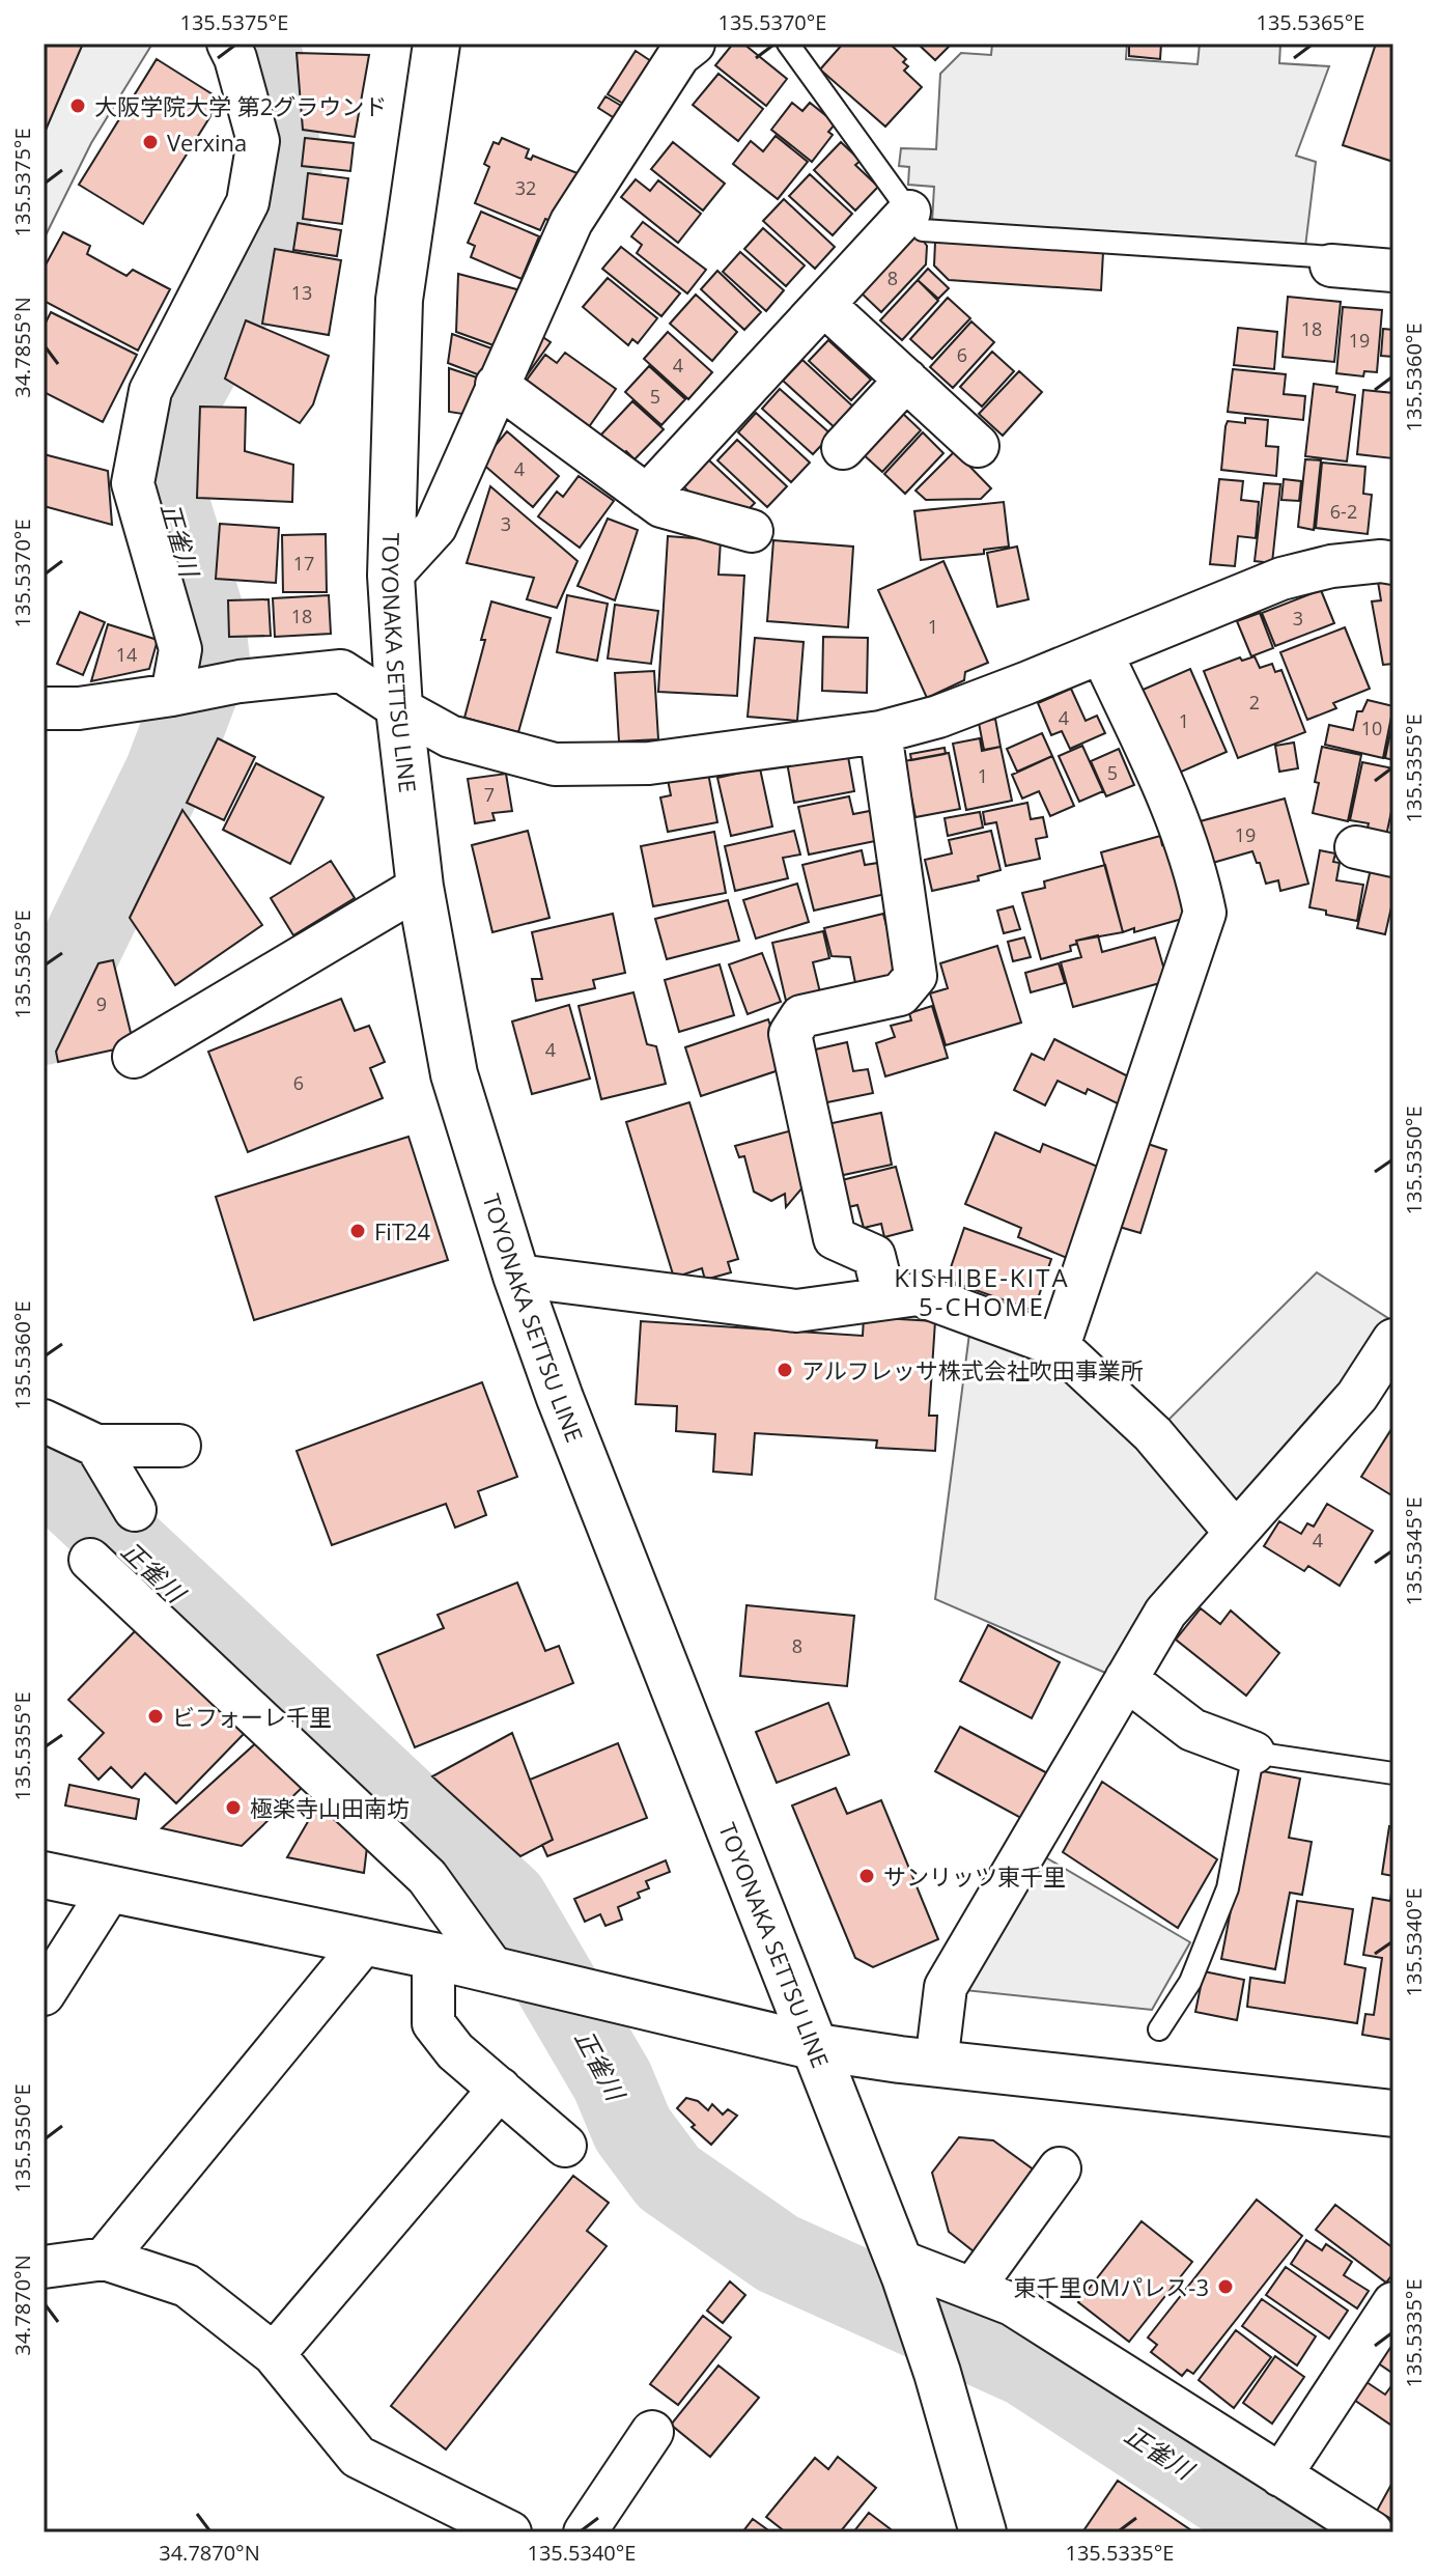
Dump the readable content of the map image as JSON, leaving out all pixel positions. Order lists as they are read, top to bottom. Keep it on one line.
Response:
{"streets":{"main road":["TOYONAKA SETTSU LINE"]},"districts":["KISHIBE-KITA 5-CHOME"],"water":["正雀川"],"places":["大阪学院大学 第2グラウンド","Verxina","FiT24","アルフレッサ株式会社吹田事業所","ビフォーレ千里","極楽寺山田南坊","サンリッツ東千里","東千里OMパレス-3"],"house_numbers":["32","8","13","18","19","6","4","5","4","6-2","3","17","18","3","1","14","2","4","1","10","5","1","7","19","9","4","6","4","8"],"coordinates":["135.5375°E","135.5370°E","135.5365°E","34.7855°N","135.5360°E","135.5355°E","135.5350°E","135.5345°E","135.5340°E","34.7870°N","135.5335°E"]}
